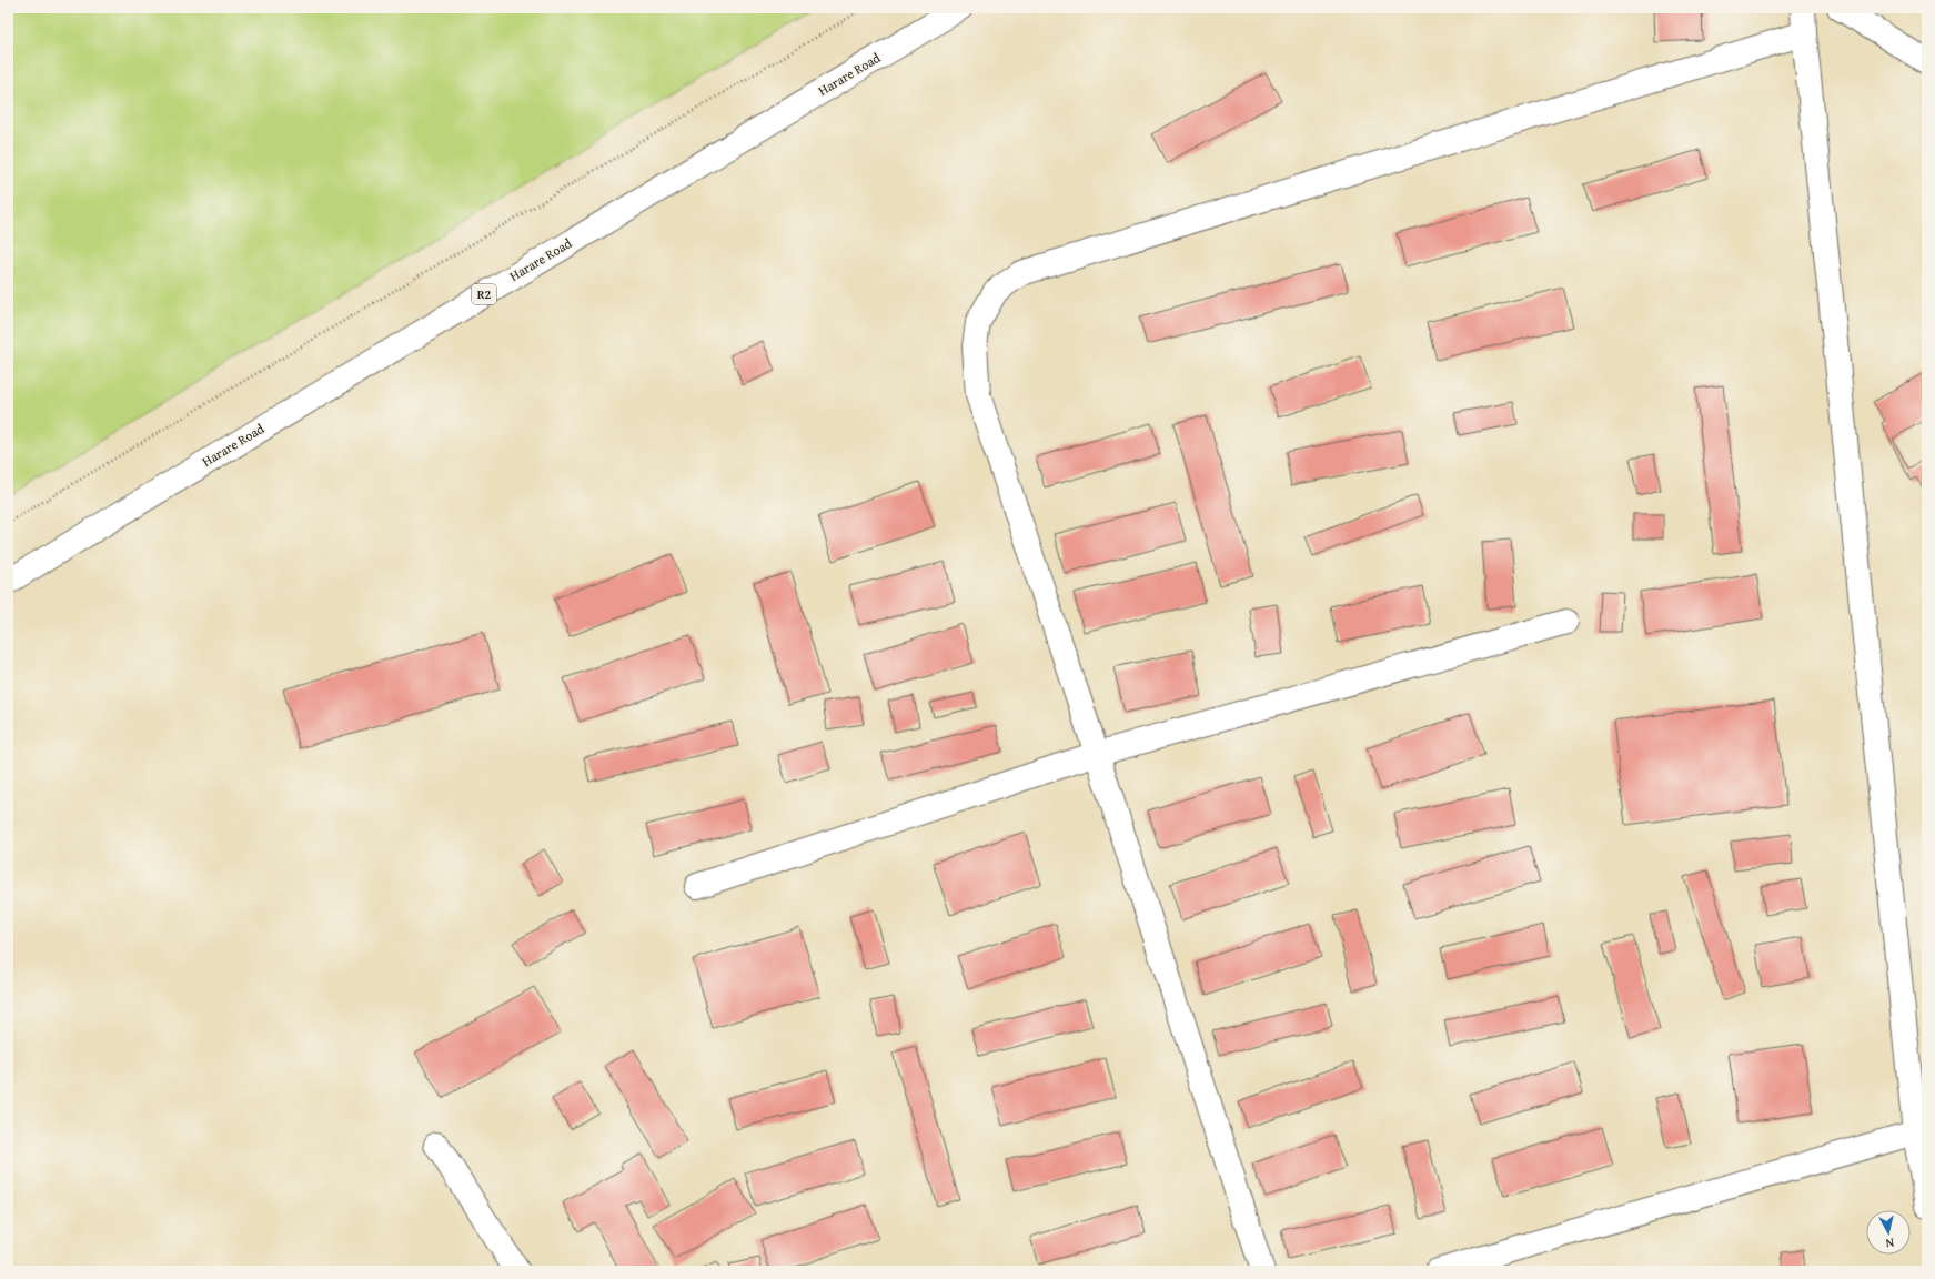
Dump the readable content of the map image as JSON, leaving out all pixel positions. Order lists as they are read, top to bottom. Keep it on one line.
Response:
{"streets":{"main road":["Harare Road","R2"]},"north":"bottom"}
